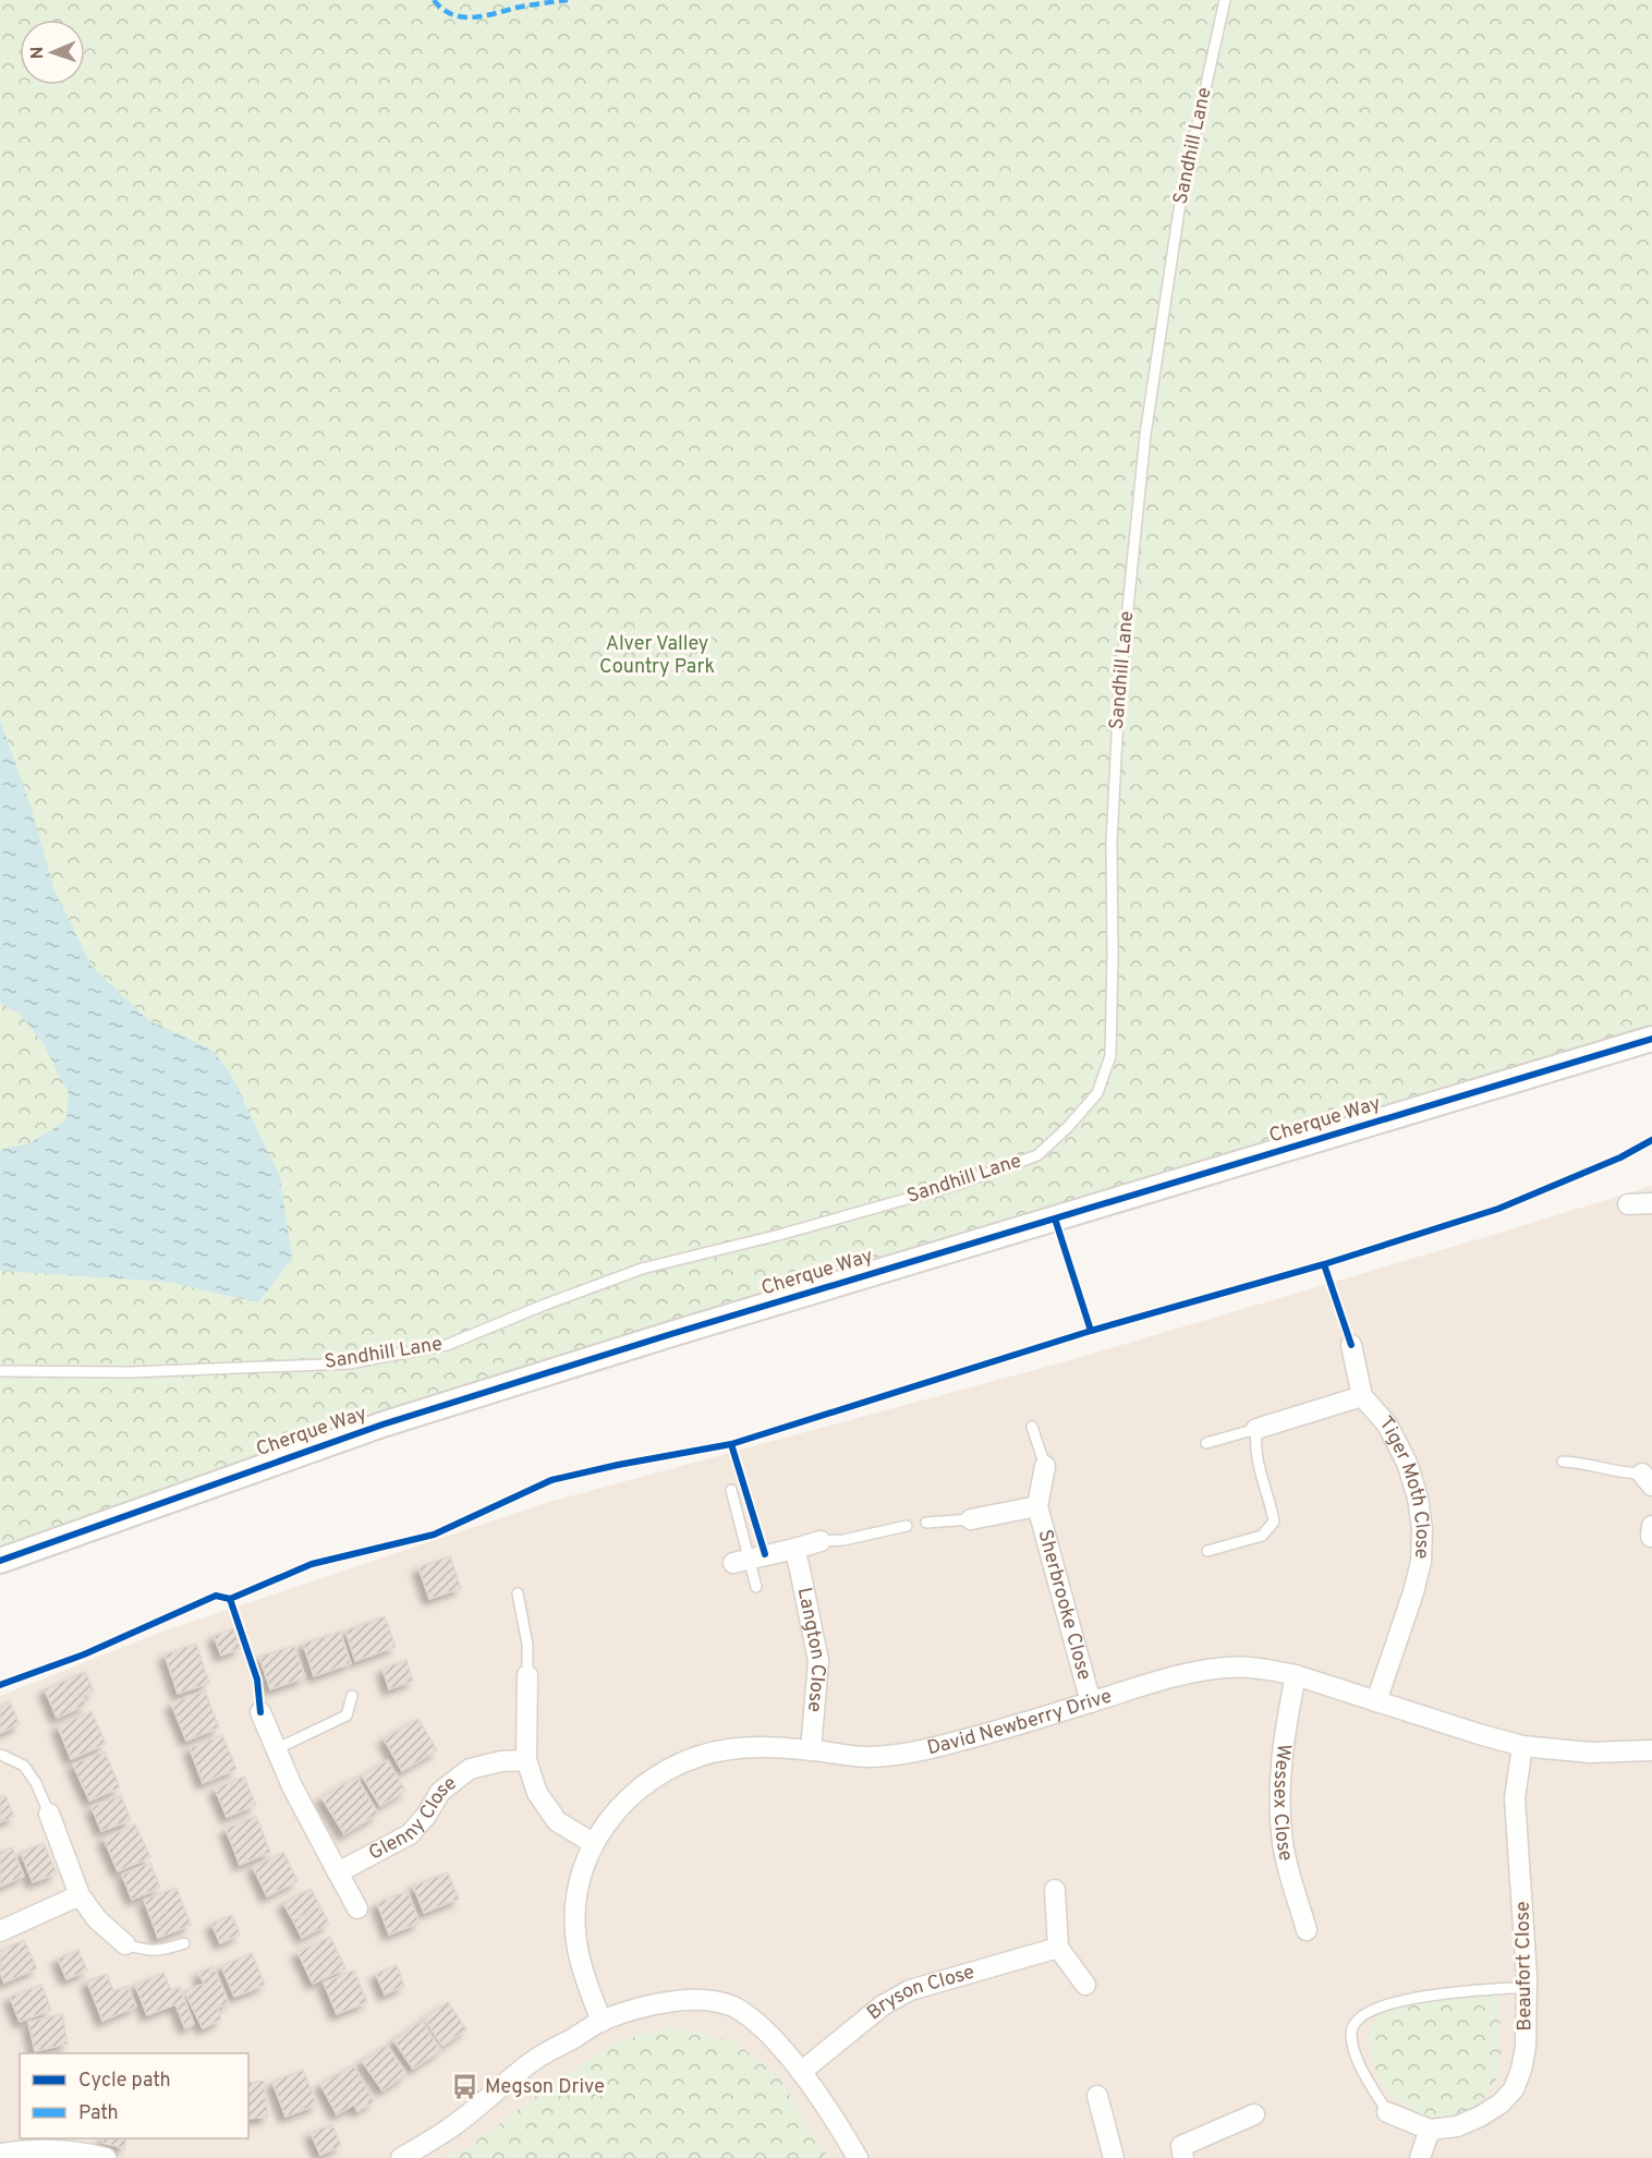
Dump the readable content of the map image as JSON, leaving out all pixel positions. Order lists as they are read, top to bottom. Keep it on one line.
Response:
{"streets":{"street":["Cherque Way","Tiger Moth Close","Sherbrooke Close","Langton Close","David Newberry Drive","Wessex Close","Glenny Close","Beaufort Close","Bryson Close"],"lane":["Sandhill Lane"]},"crossings":[["Tiger Moth Close","David Newberry Drive"],["Sherbrooke Close","David Newberry Drive"],["Langton Close","David Newberry Drive"],["David Newberry Drive","Wessex Close"],["David Newberry Drive","Beaufort Close"]],"parks":["Alver Valley Country Park"],"places":{"bus stop":["Megson Drive"]},"legend":["Cycle path","Path"],"north":"left"}
